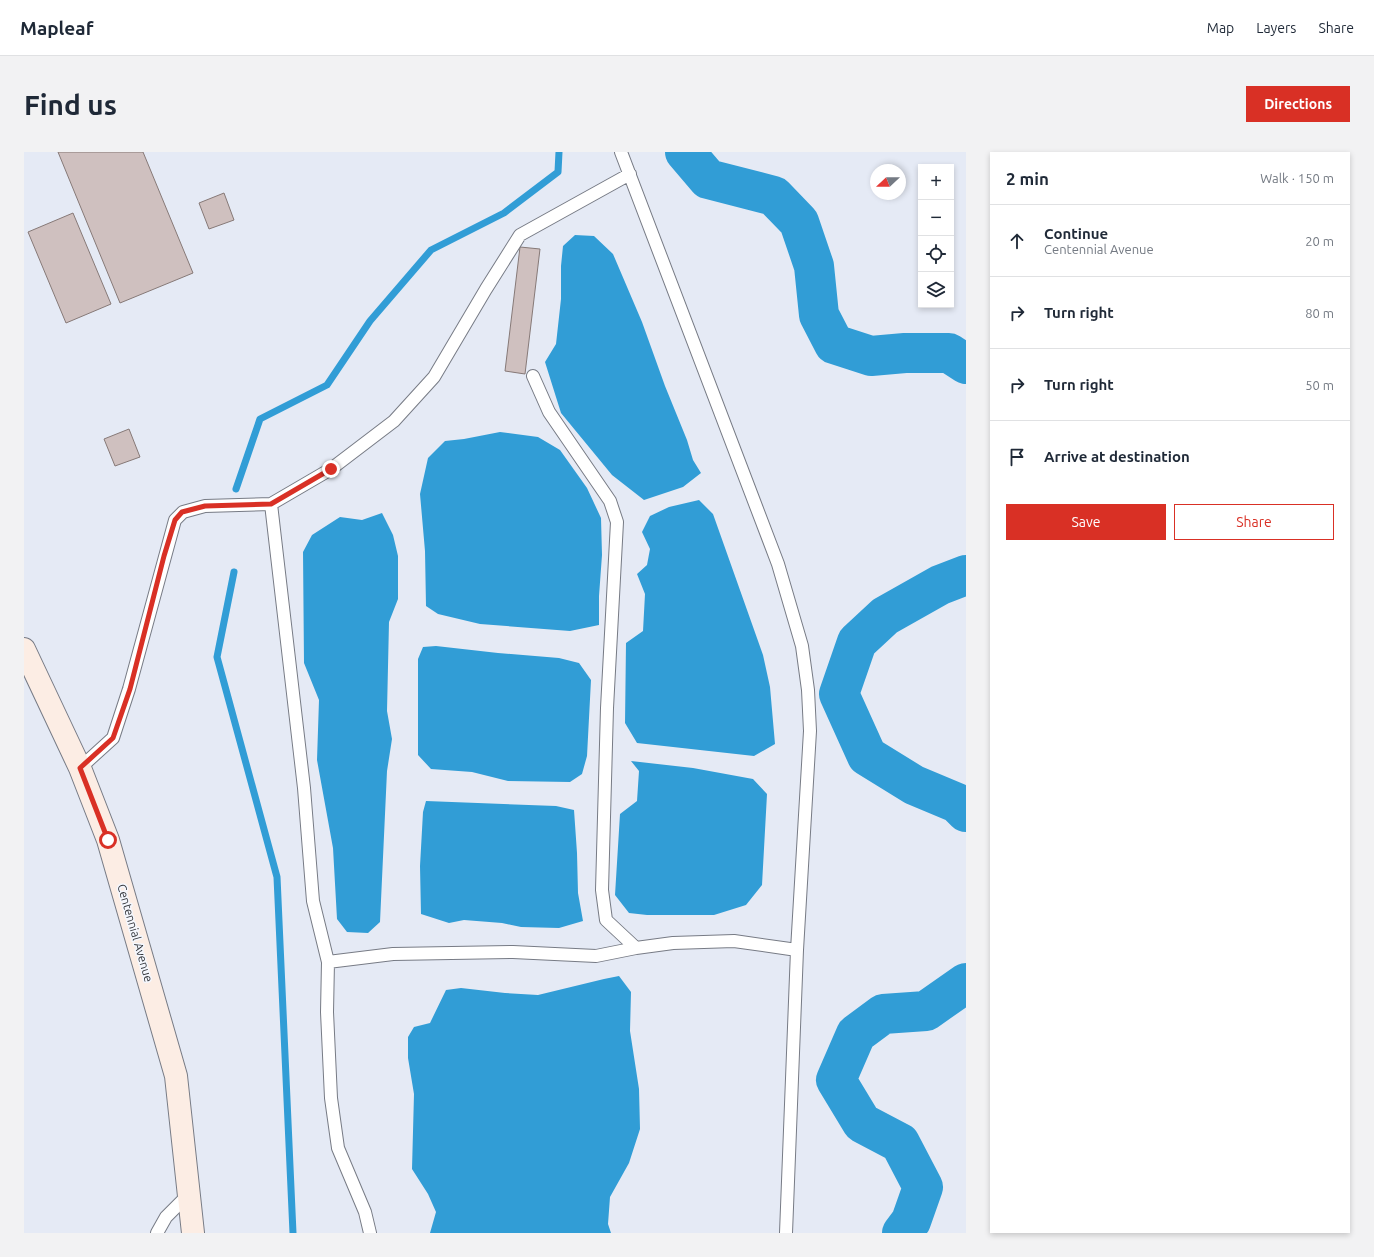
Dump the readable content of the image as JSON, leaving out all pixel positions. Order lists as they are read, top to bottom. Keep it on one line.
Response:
{"streets":{"street":["Centennial Avenue"]},"north":"left","page":{"header":"Mapleaf","nav":["Map","Layers","Share"],"buttons":["Directions",["Save","Share"]],"title":"Find us","heading":["2 min","Walk · 150 m"],"map_buttons":["+","−"],"list":[["Continue","Centennial Avenue","20 m"],["Turn right","80 m"],["Turn right","50 m"],"Arrive at destination"]}}
